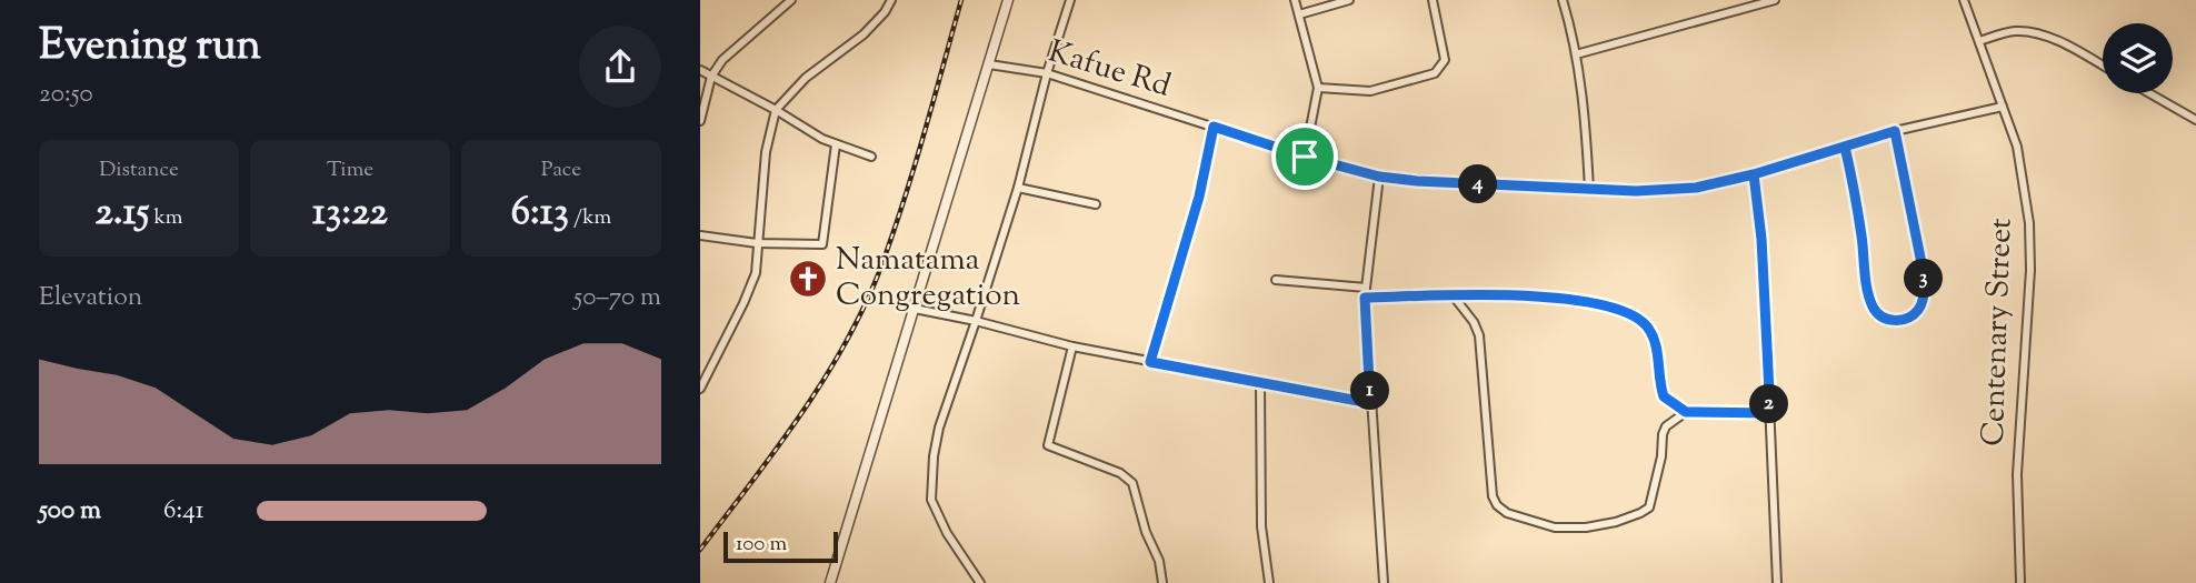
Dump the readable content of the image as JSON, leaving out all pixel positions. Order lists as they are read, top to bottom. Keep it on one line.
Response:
{"streets":{"street":["Kafue Rd","Centenary Street"]},"crossings":[["Kafue Rd","Centenary Street"]],"places":{"church":["Namatama Congregation"]},"scale_bar":"100 m","page":{"heading":["Evening run","20:50"],"stats":[["Distance","2.15 km"],["Time","13:22"],["Pace","6:13 /km"]],"pins":["4","3","1","2"],"chart":["Elevation","50–70 m"],"list":[{"name":"500 m","note":"6:41"}],"scale":"100 m"}}
